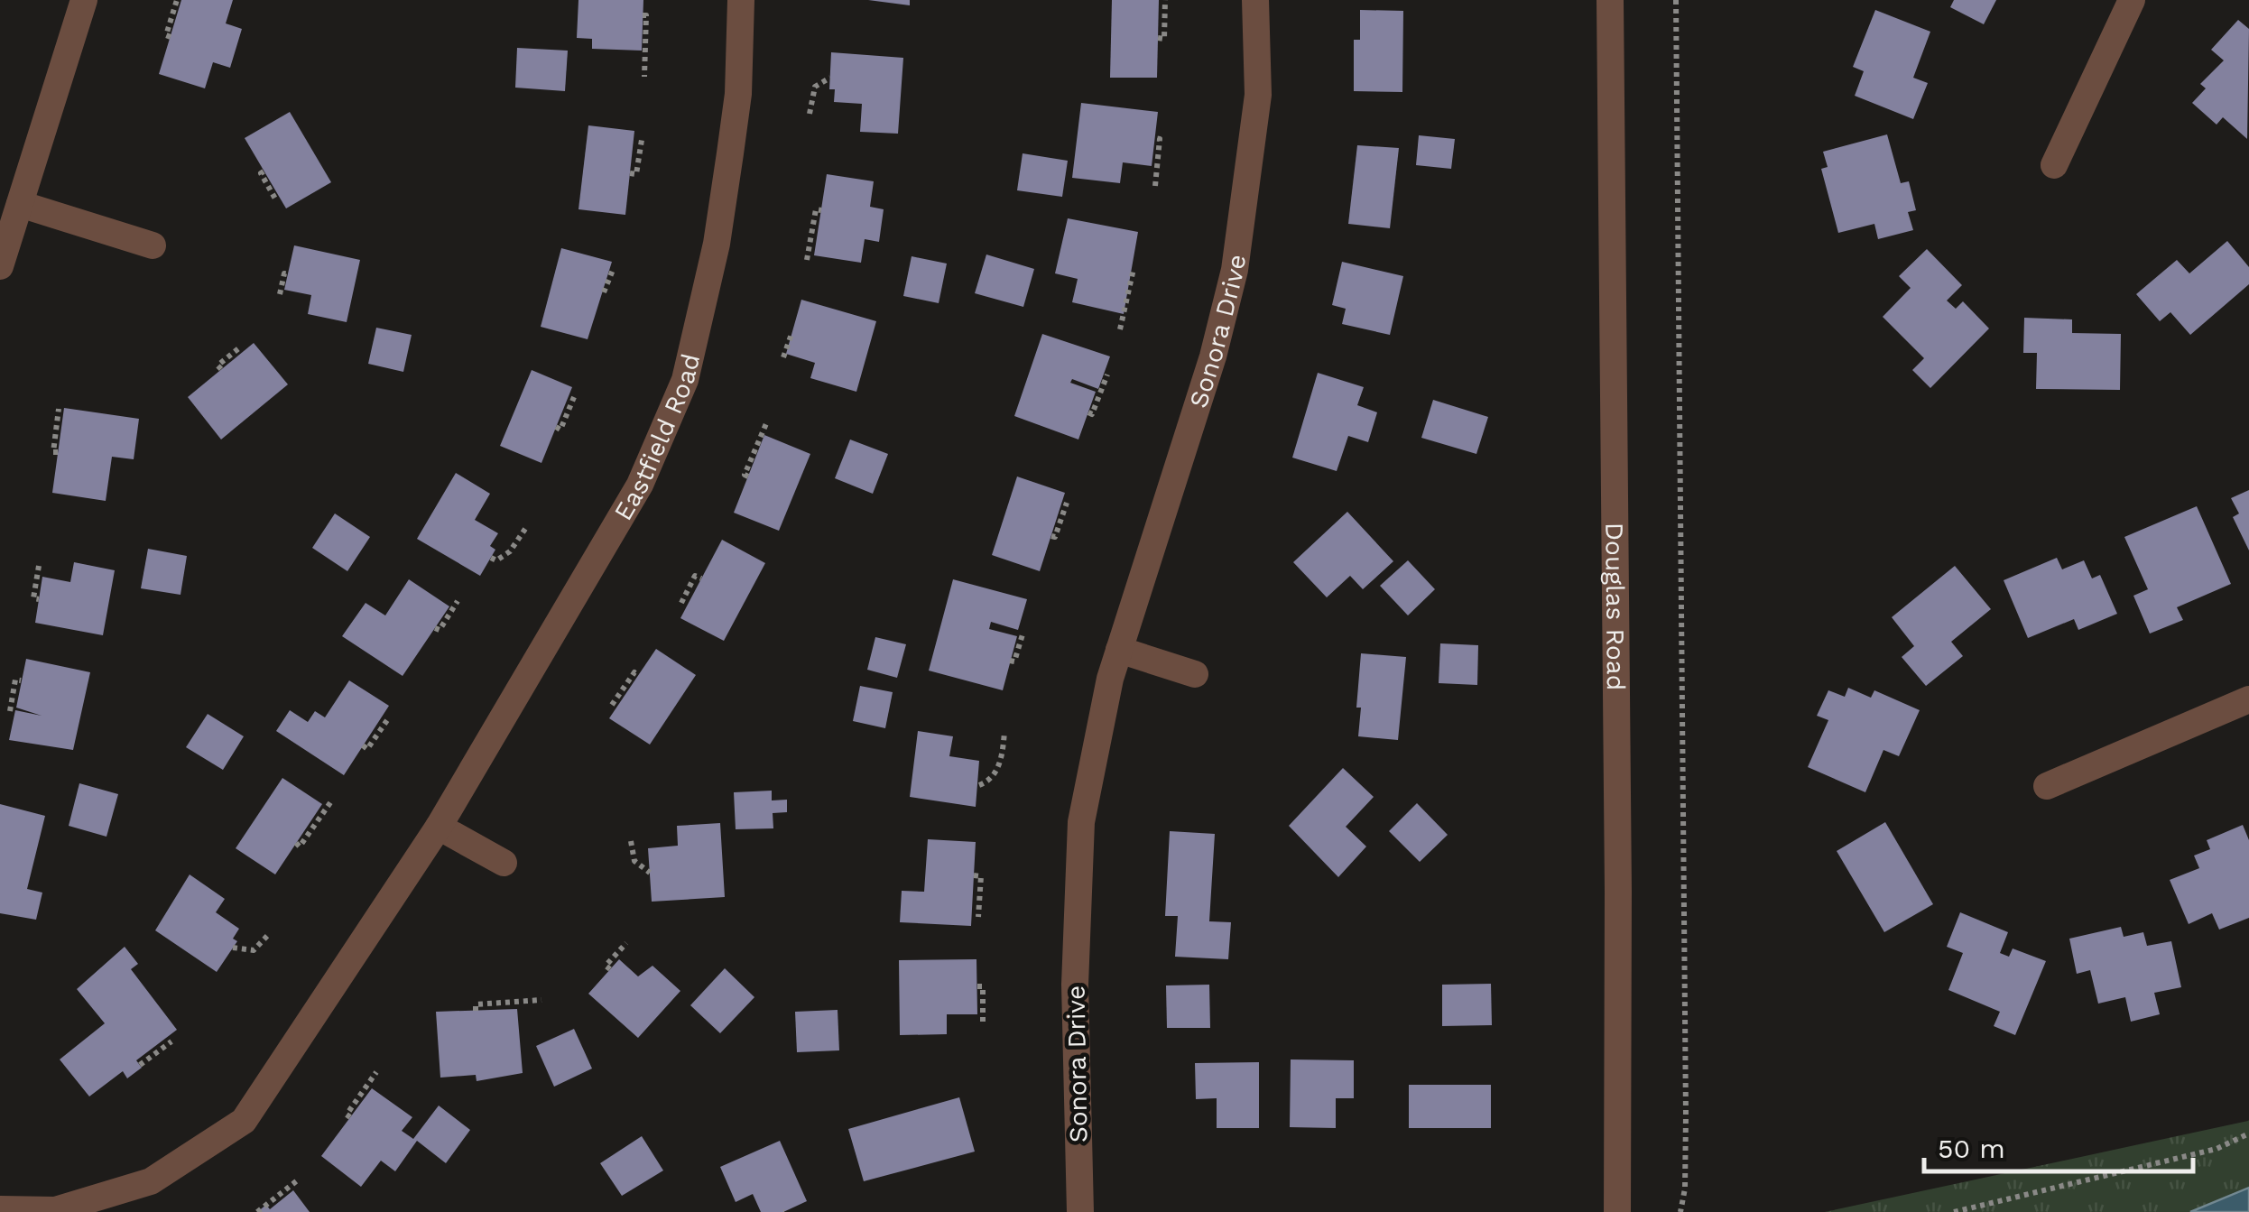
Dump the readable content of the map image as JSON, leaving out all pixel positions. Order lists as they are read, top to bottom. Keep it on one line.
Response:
{"streets":{"street":["Sonora Drive","Eastfield Road","Douglas Road"]},"scale_bar":"50 m"}
